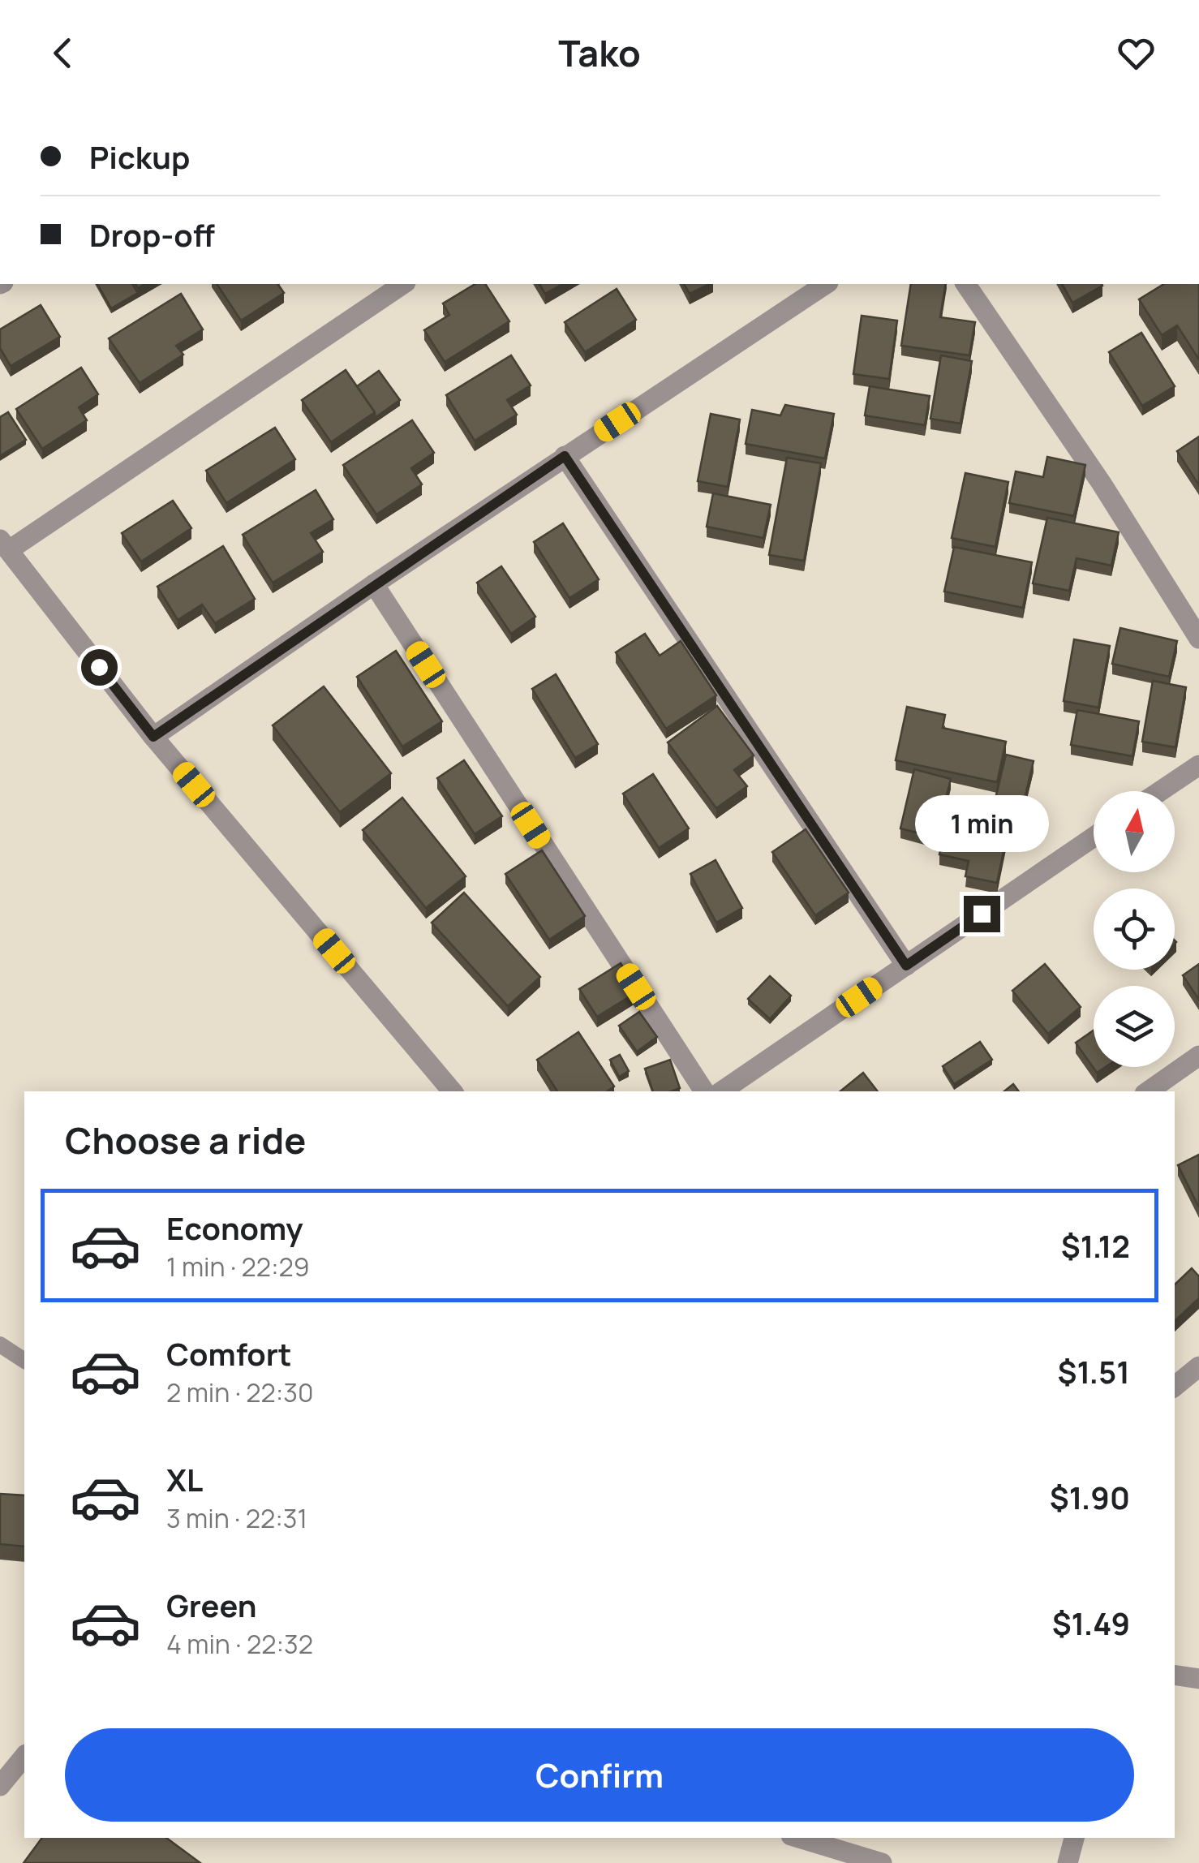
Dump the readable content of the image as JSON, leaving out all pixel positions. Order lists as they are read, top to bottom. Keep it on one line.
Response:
{"north":"top","page":{"header":"Tako","banner":["Pickup","Drop-off"],"bubble":"1 min","heading":"Choose a ride","list":[{"name":"Economy","note":"1 min · 22:29","value":"$1.12"},{"name":"Comfort","note":"2 min · 22:30","value":"$1.51"},{"name":"XL","note":"3 min · 22:31","value":"$1.90"},{"name":"Green","note":"4 min · 22:32","value":"$1.49"}],"buttons":"Confirm"}}
